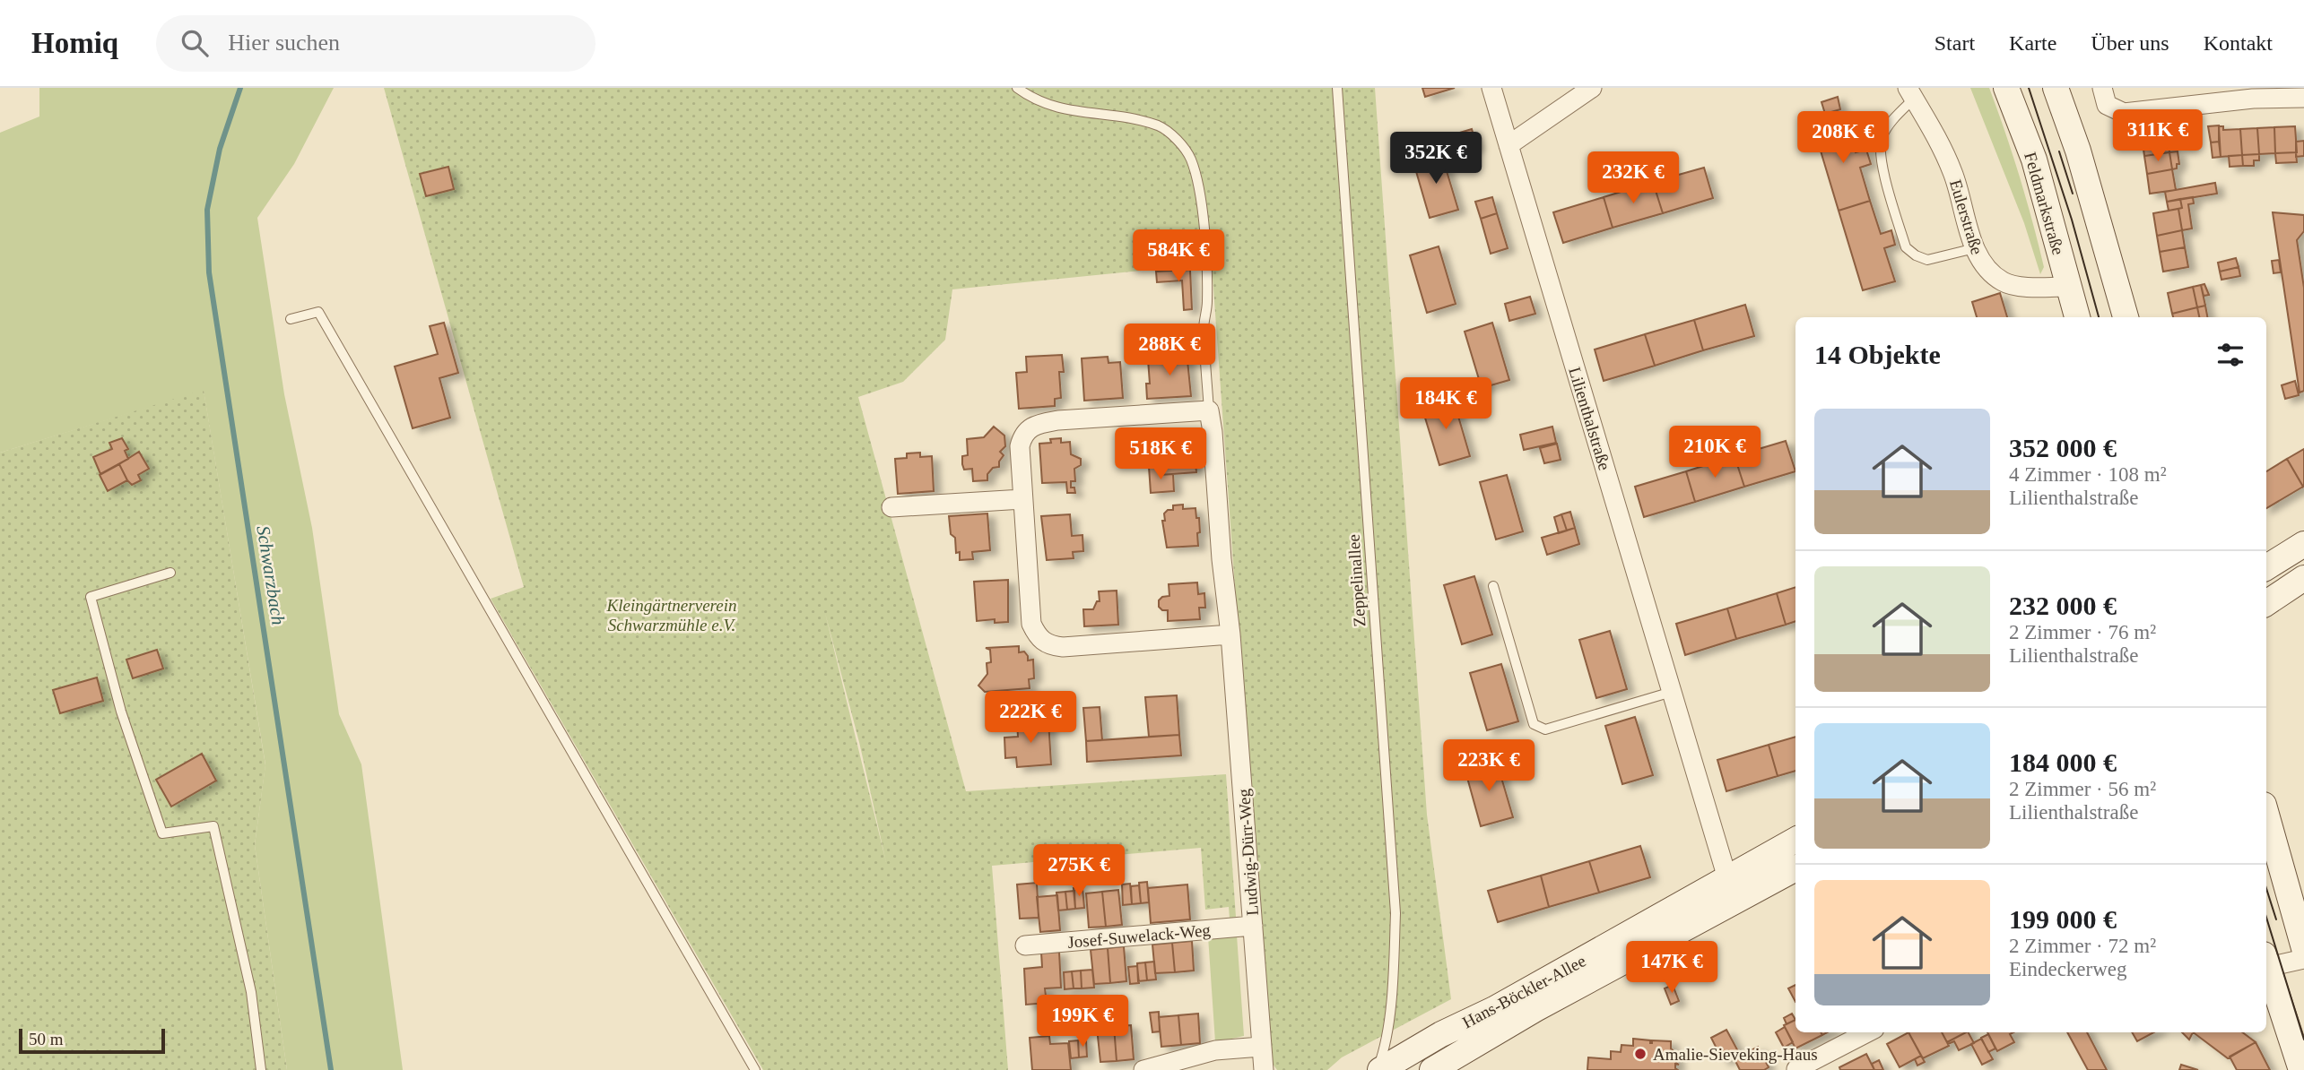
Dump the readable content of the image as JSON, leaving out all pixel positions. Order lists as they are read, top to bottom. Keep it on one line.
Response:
{"streets":{"street":["Feldmarkstraße","Eulerstraße","Lilienthalstraße","Ludwig-Dürr-Weg","Josef-Suwelack-Weg","Hans-Böckler-Allee"],"lane":["Zeppelinallee"]},"crossings":[["Feldmarkstraße","Eulerstraße"],["Lilienthalstraße","Hans-Böckler-Allee"],["Zeppelinallee","Hans-Böckler-Allee"],["Ludwig-Dürr-Weg","Josef-Suwelack-Weg"]],"water":["Schwarzbach"],"parks":["Kleingärtnerverein Schwarzmühle e.V."],"places":["Amalie-Sieveking-Haus"],"scale_bar":"50 m","page":{"header":"Homiq","search":"Hier suchen","nav":["Start","Karte","Über uns","Kontakt"],"price":["311K €","208K €","352K €","232K €","584K €","288K €","184K €","210K €","518K €","222K €","223K €","275K €","147K €","199K €"],"heading":"14 Objekte","list":[{"name":"352 000 €","note":"4 Zimmer · 108 m² · Lilienthalstraße"},{"name":"232 000 €","note":"2 Zimmer · 76 m² · Lilienthalstraße"},{"name":"184 000 €","note":"2 Zimmer · 56 m² · Lilienthalstraße"},{"name":"199 000 €","note":"2 Zimmer · 72 m² · Eindeckerweg"}],"scale":"50 m"}}
